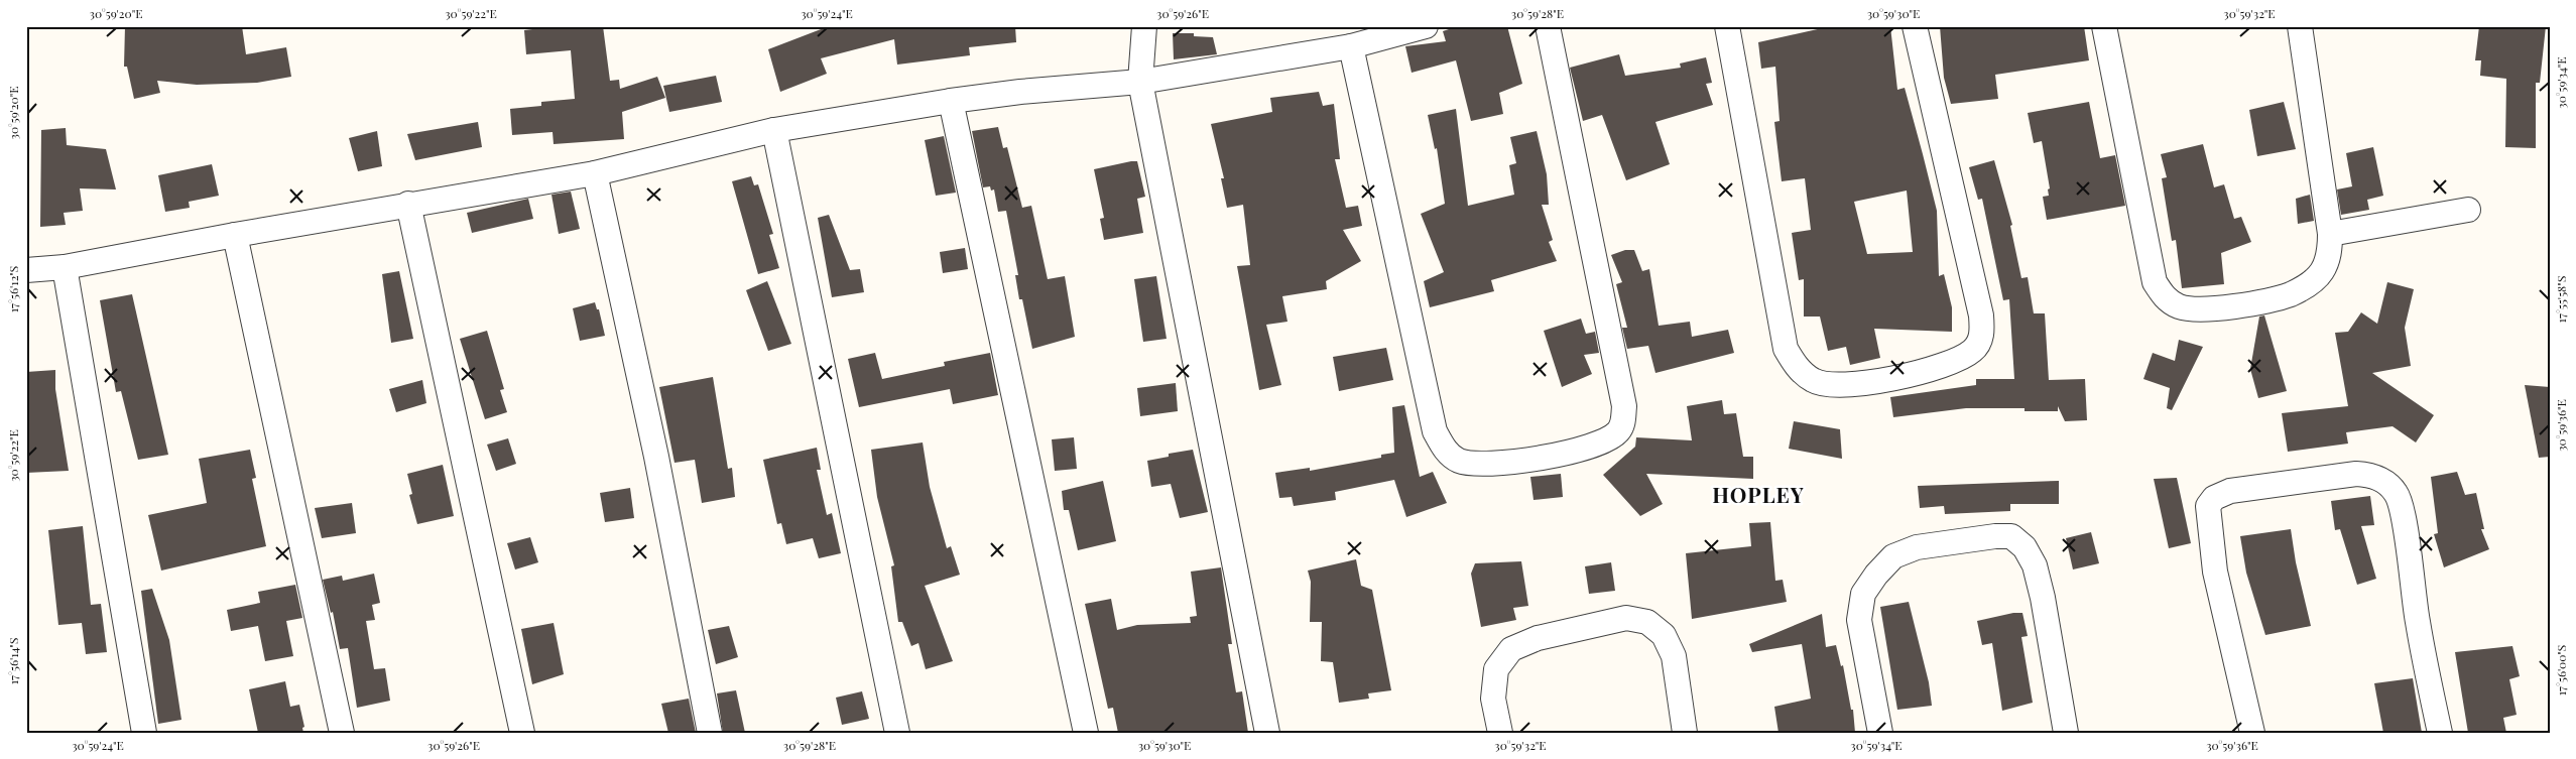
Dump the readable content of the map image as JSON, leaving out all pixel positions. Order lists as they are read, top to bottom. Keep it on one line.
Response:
{"districts":["HOPLEY"],"coordinates":["30°59'20\"E","30°59'22\"E","30°59'24\"E","30°59'26\"E","30°59'28\"E","30°59'30\"E","30°59'32\"E","30°59'34\"E","17°56'12\"S","17°55'58\"S","30°59'36\"E","17°56'14\"S","17°56'00\"S"]}
